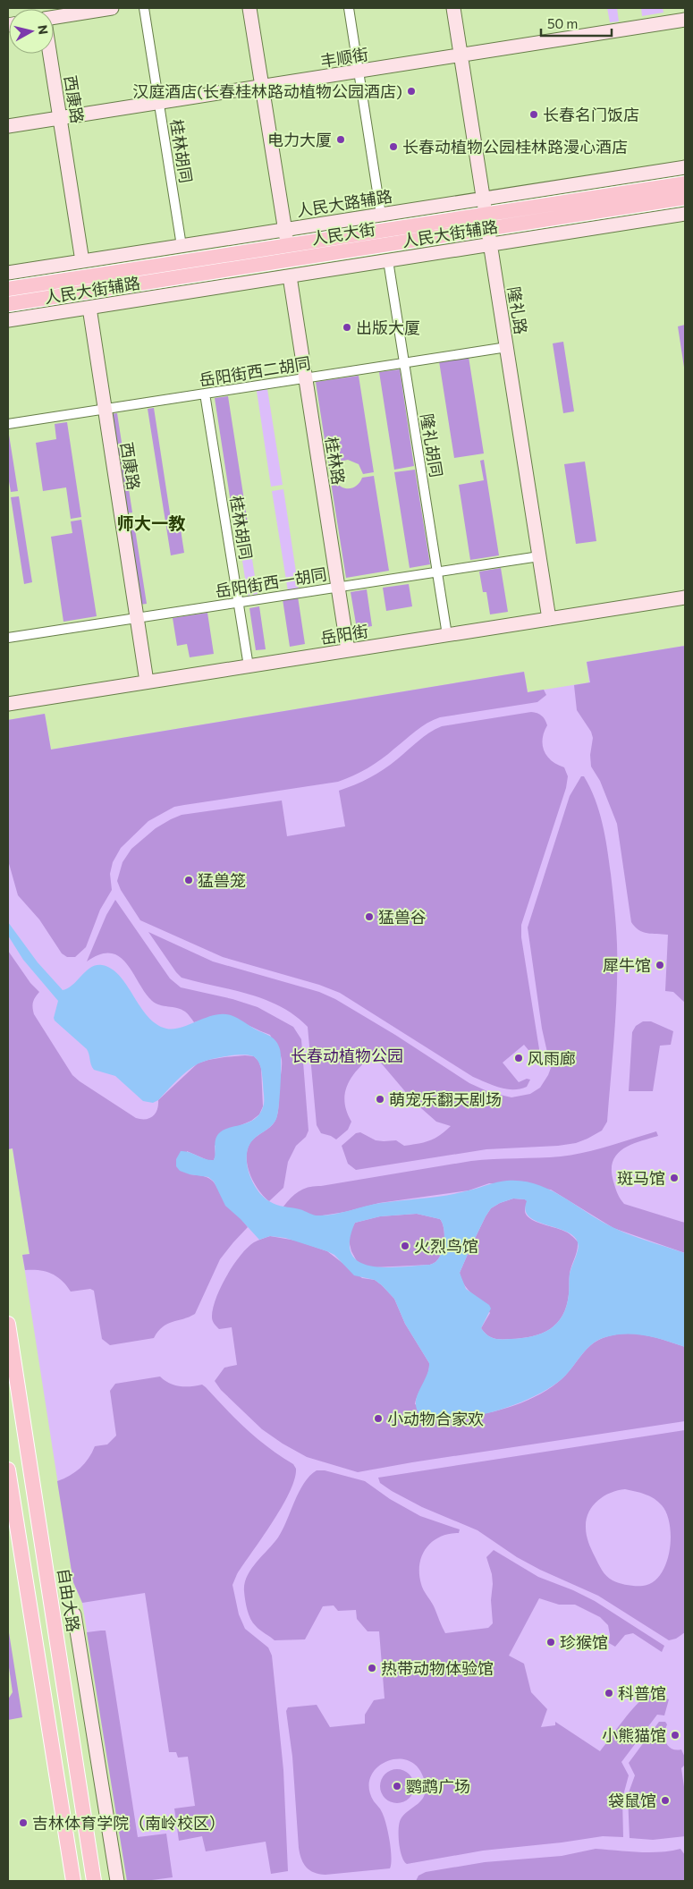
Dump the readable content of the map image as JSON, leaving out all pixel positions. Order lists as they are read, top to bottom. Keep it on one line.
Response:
{"streets":{"main road":["人民大街","自由大路"],"street":["丰顺街","西康路","桂林胡同","人民大路辅路","人民大街辅路","隆礼路","岳阳街西二胡同","隆礼胡同","桂林路","岳阳街西一胡同","岳阳街"]},"crossings":[["丰顺街","西康路"],["丰顺街","桂林胡同"],["丰顺街","隆礼路"],["西康路","人民大路辅路"],["西康路","人民大街辅路"],["西康路","岳阳街西二胡同"],["西康路","岳阳街西一胡同"],["西康路","岳阳街"],["桂林胡同","人民大路辅路"],["桂林胡同","岳阳街西二胡同"],["桂林胡同","岳阳街西一胡同"],["桂林胡同","岳阳街"],["人民大路辅路","隆礼路"],["人民大街","隆礼路"],["人民大街辅路","隆礼路"],["人民大街辅路","隆礼胡同"],["人民大街辅路","桂林路"],["隆礼路","岳阳街西二胡同"],["隆礼路","岳阳街西一胡同"],["隆礼路","岳阳街"],["岳阳街西二胡同","隆礼胡同"],["岳阳街西二胡同","桂林路"],["隆礼胡同","岳阳街西一胡同"],["隆礼胡同","岳阳街"],["桂林路","岳阳街西一胡同"],["桂林路","岳阳街"]],"districts":["师大一教"],"parks":["长春动植物公园"],"places":["汉庭酒店(长春桂林路动植物公园酒店)","长春名门饭店","电力大厦","长春动植物公园桂林路漫心酒店","出版大厦","猛兽笼","猛兽谷","犀牛馆","风雨廊","萌宠乐翻天剧场","斑马馆","火烈鸟馆","小动物合家欢","珍猴馆","热带动物体验馆","科普馆","小熊猫馆","鹦鹉广场","袋鼠馆","吉林体育学院（南岭校区）"],"scale_bar":"50 m","north":"right"}
